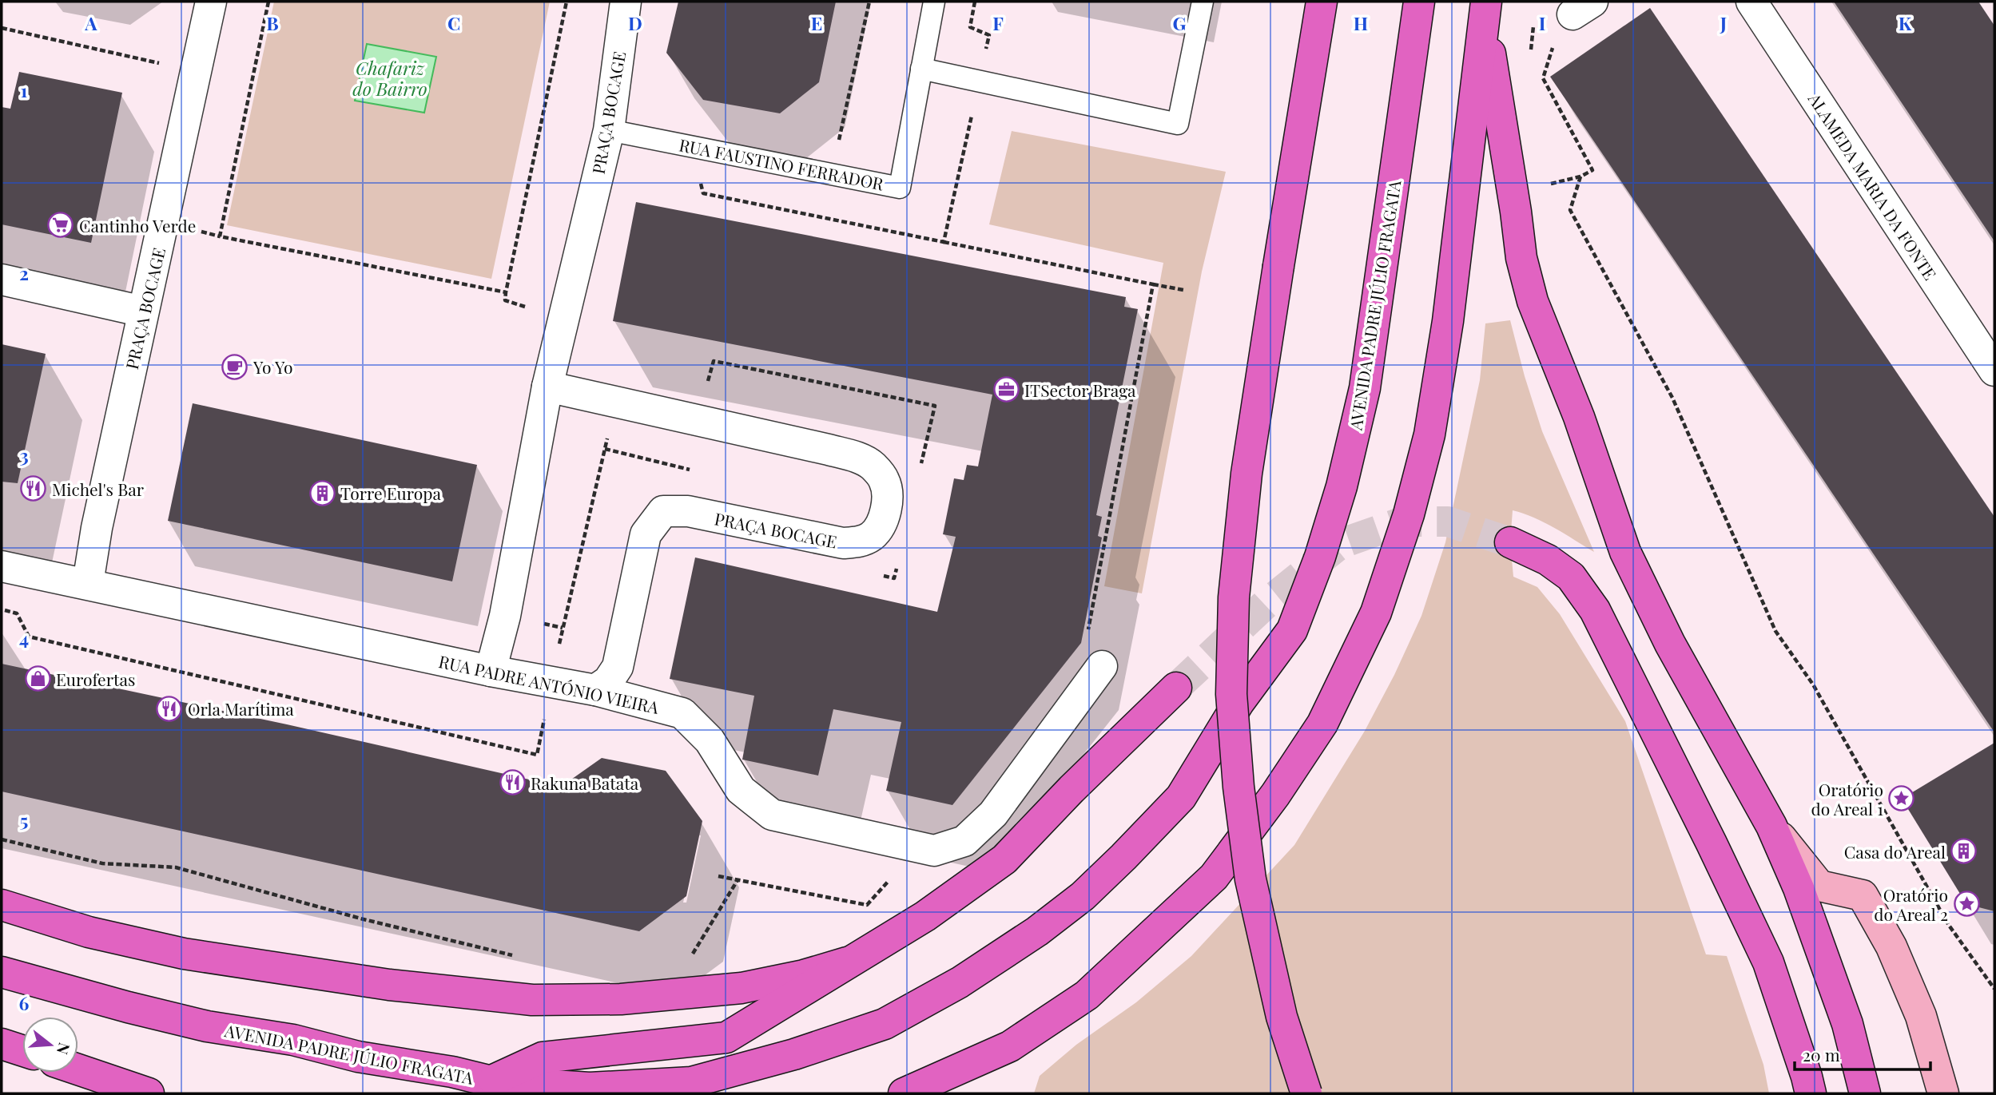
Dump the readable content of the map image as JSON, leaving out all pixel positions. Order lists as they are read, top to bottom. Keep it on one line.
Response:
{"streets":{"highway":["AVENIDA PADRE JÚLIO FRAGATA"],"street":["PRAÇA BOCAGE","ALAMEDA MARIA DA FONTE","RUA PADRE ANTÓNIO VIEIRA"],"lane":["RUA FAUSTINO FERRADOR"]},"crossings":[["PRAÇA BOCAGE","RUA FAUSTINO FERRADOR"],["PRAÇA BOCAGE","RUA PADRE ANTÓNIO VIEIRA"]],"water":["Chafariz do Bairro"],"places":{"supermarket":["Cantinho Verde"],"cafe":["Yo Yo"],"office":["ITSector Braga"],"restaurant":["Michel's Bar","Orla Marítima","Rakuna Batata"],"building":["Torre Europa","Casa do Areal"],"shop":["Eurofertas"],"place":["Oratório do Areal 1","Oratório do Areal 2"]},"scale_bar":"20 m","north":"right","grid":{"columns":["A","B","C","D","E","F","G","H","I","J","K"],"rows":["1","2","3","4","5","6"]}}
